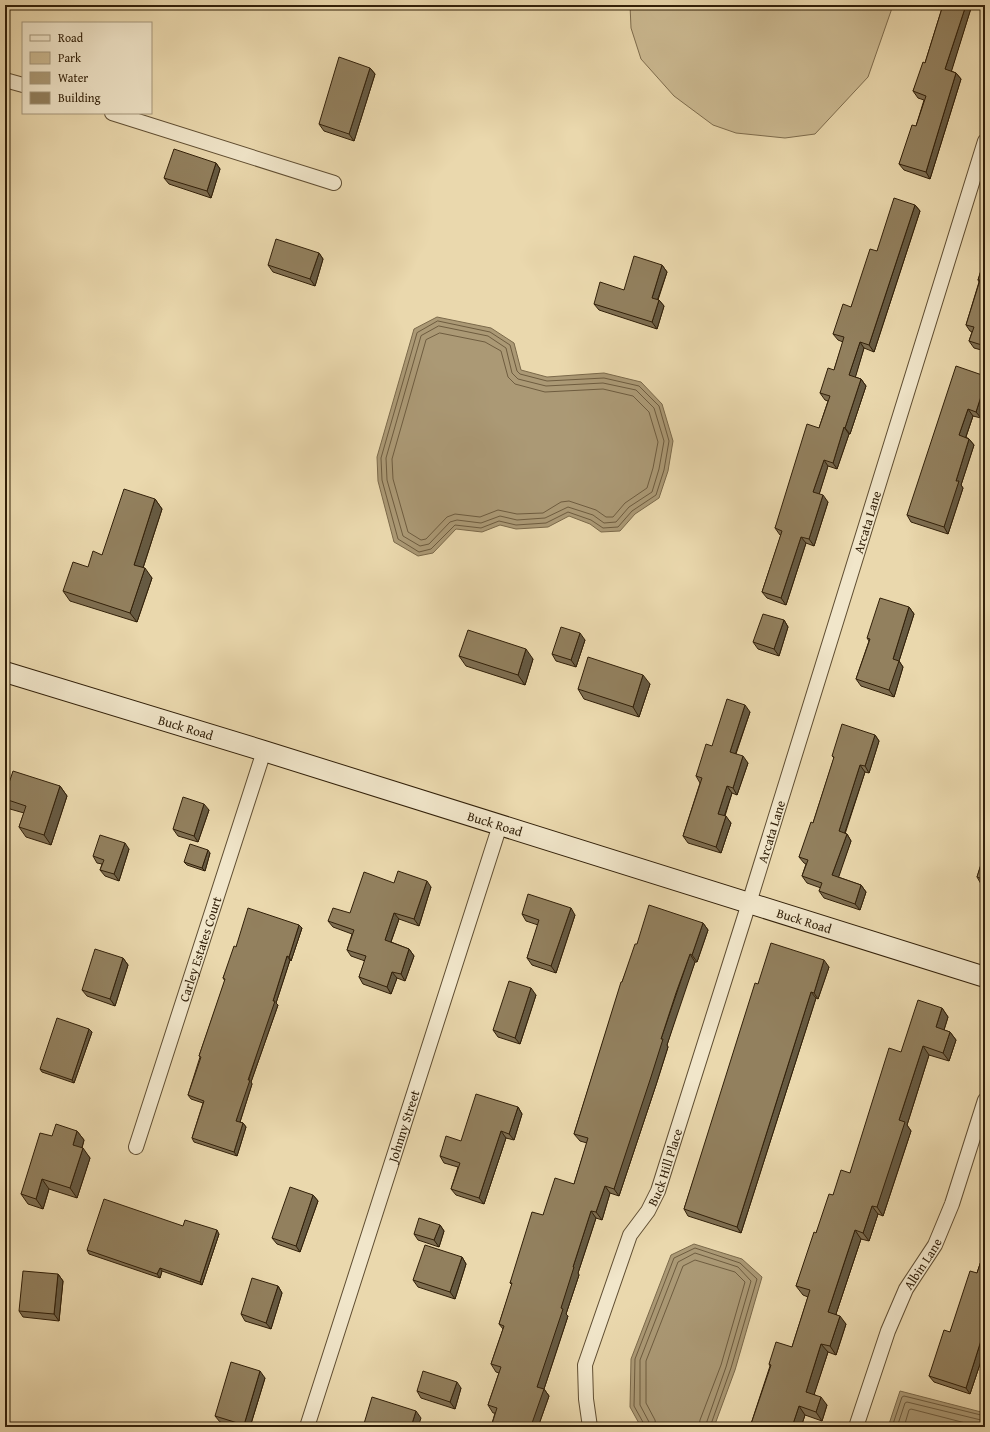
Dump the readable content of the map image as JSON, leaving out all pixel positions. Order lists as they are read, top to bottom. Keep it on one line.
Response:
{"streets":{"street":["Arcata Lane","Buck Road","Carley Estates Court","Johnny Street","Buck Hill Place","Albin Lane"]},"crossings":[["Arcata Lane","Buck Road"],["Arcata Lane","Buck Hill Place"],["Buck Road","Carley Estates Court"],["Buck Road","Johnny Street"],["Buck Road","Buck Hill Place"]],"legend":["Road","Park","Water","Building"]}
